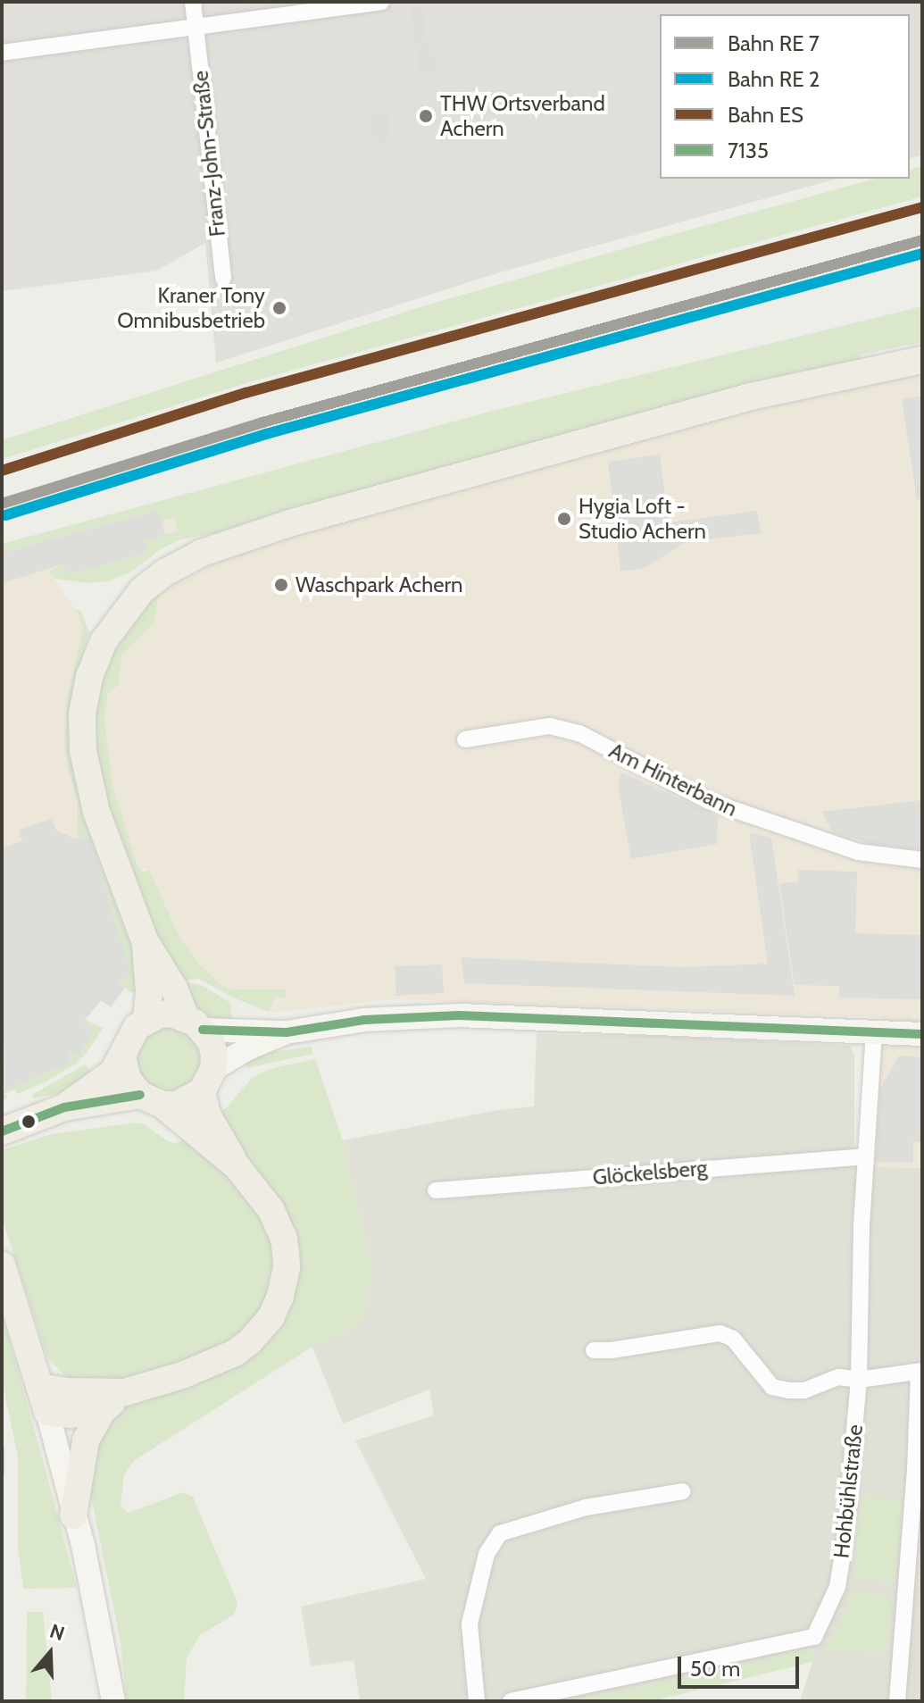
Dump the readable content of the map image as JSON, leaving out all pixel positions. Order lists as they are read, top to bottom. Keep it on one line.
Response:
{"streets":{"street":["Franz-John-Straße","Am Hinterbann","Glöckelsberg","Hohbühlstraße"]},"crossings":[["Glöckelsberg","Hohbühlstraße"]],"places":["THW Ortsverband Achern","Kraner Tony Omnibusbetrieb","Hygia Loft - Studio Achern","Waschpark Achern"],"lines":["rail line ES","transit line 7135"],"legend":["Bahn RE 7","Bahn RE 2","Bahn ES","7135"],"scale_bar":"50 m","north":"top"}
